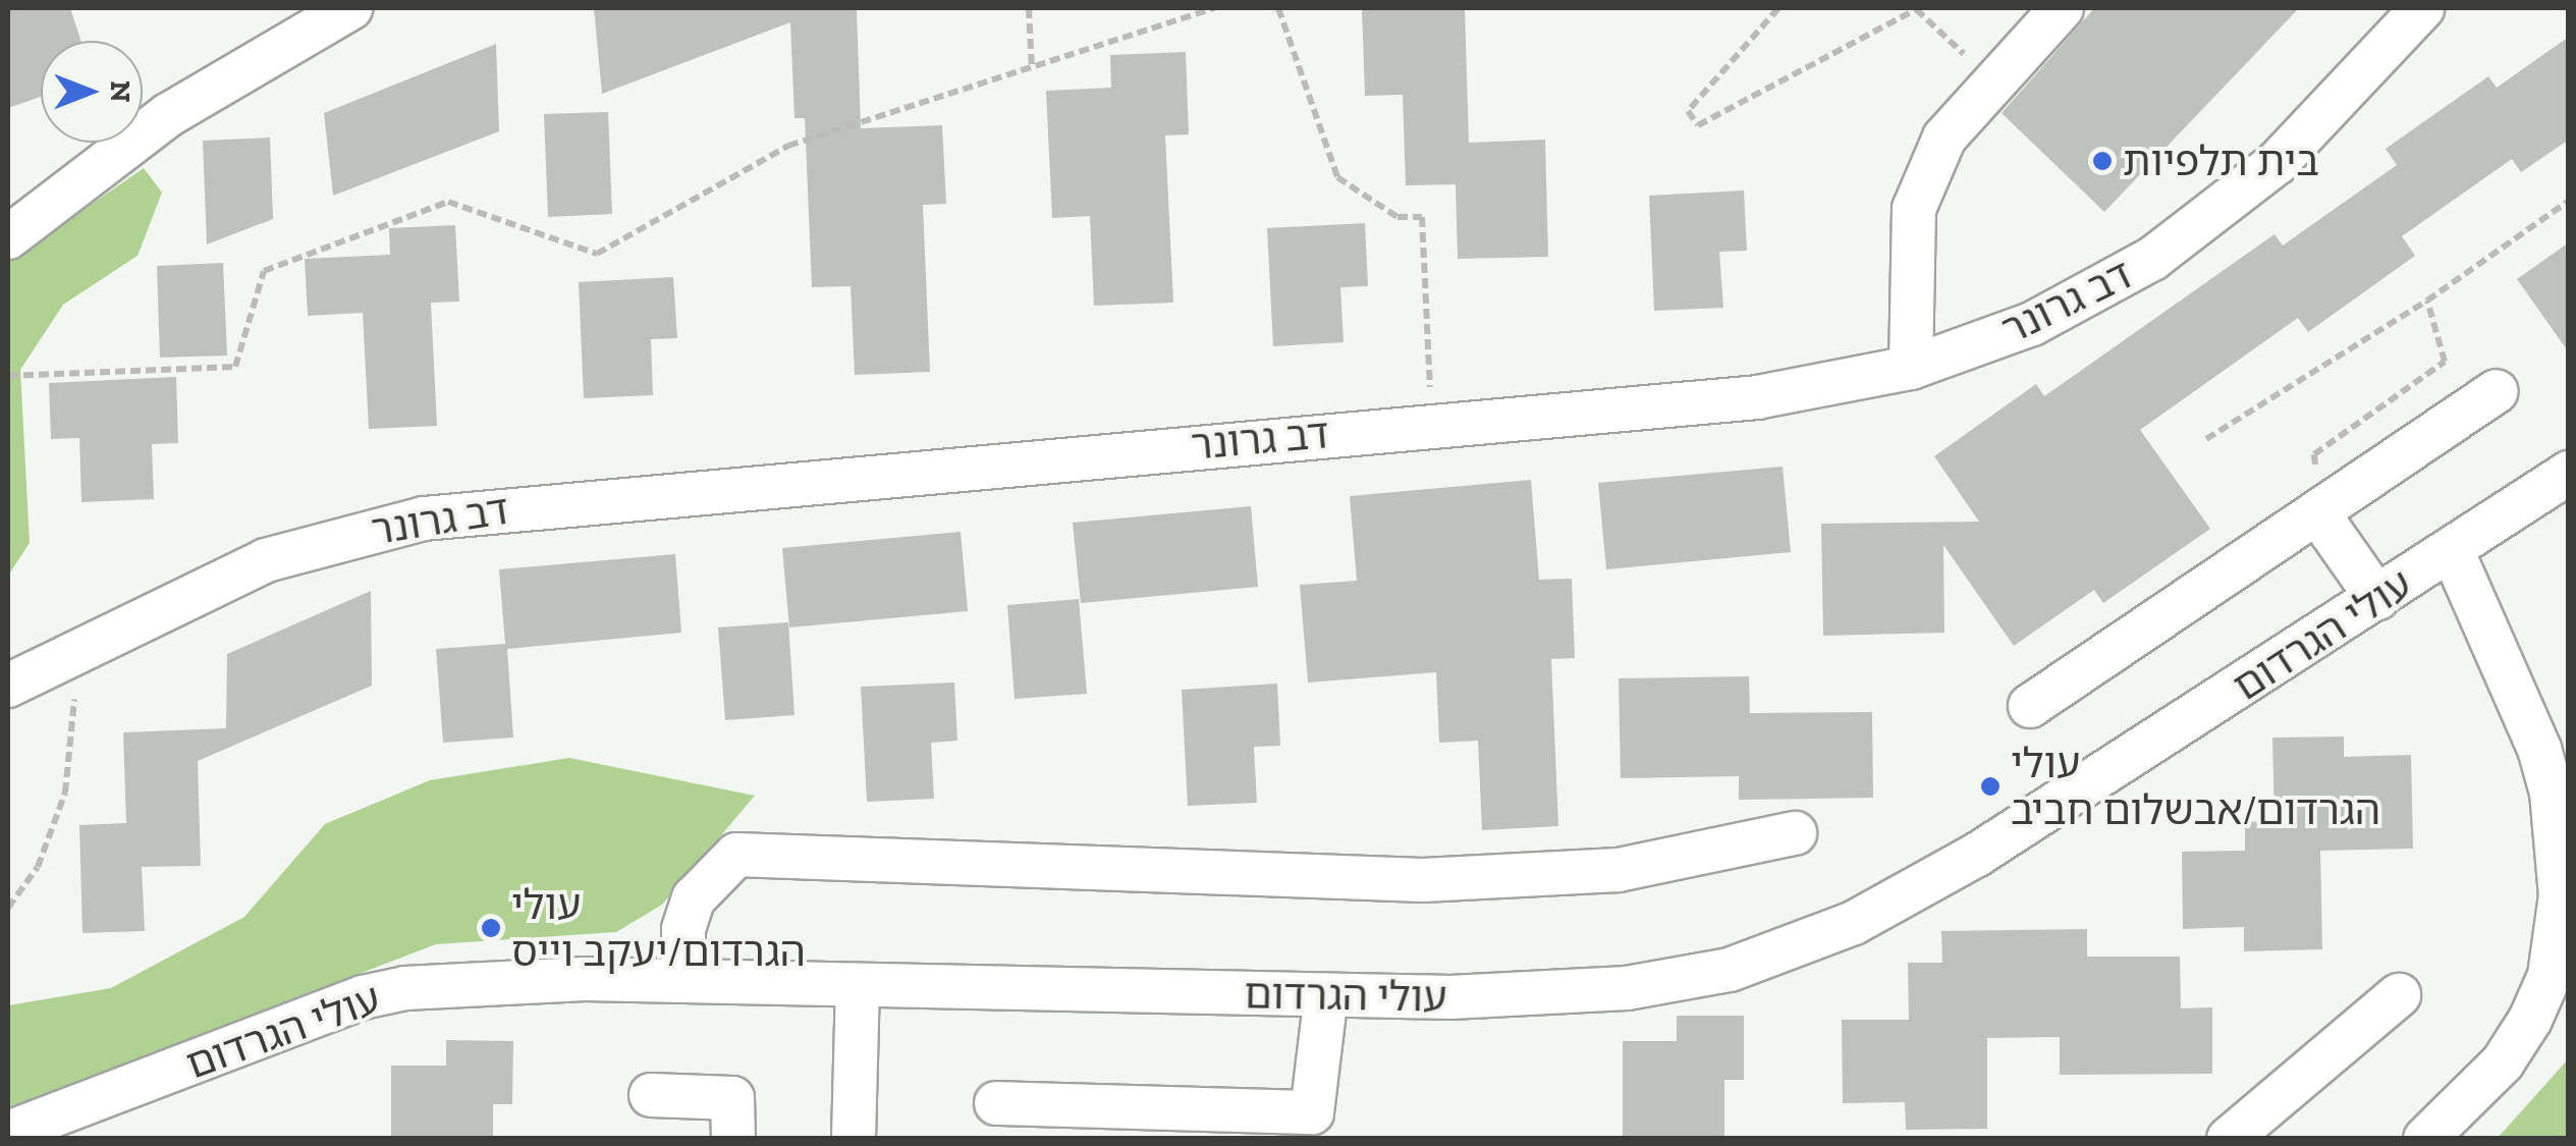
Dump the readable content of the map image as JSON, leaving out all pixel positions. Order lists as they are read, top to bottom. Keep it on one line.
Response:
{"streets":{"street":["דב גרונר","עולי הגרדום"]},"places":["בית תלפיות","עולי הגרדום/אבשלום חביב","עולי הגרדום/יעקב וייס"],"north":"right"}
